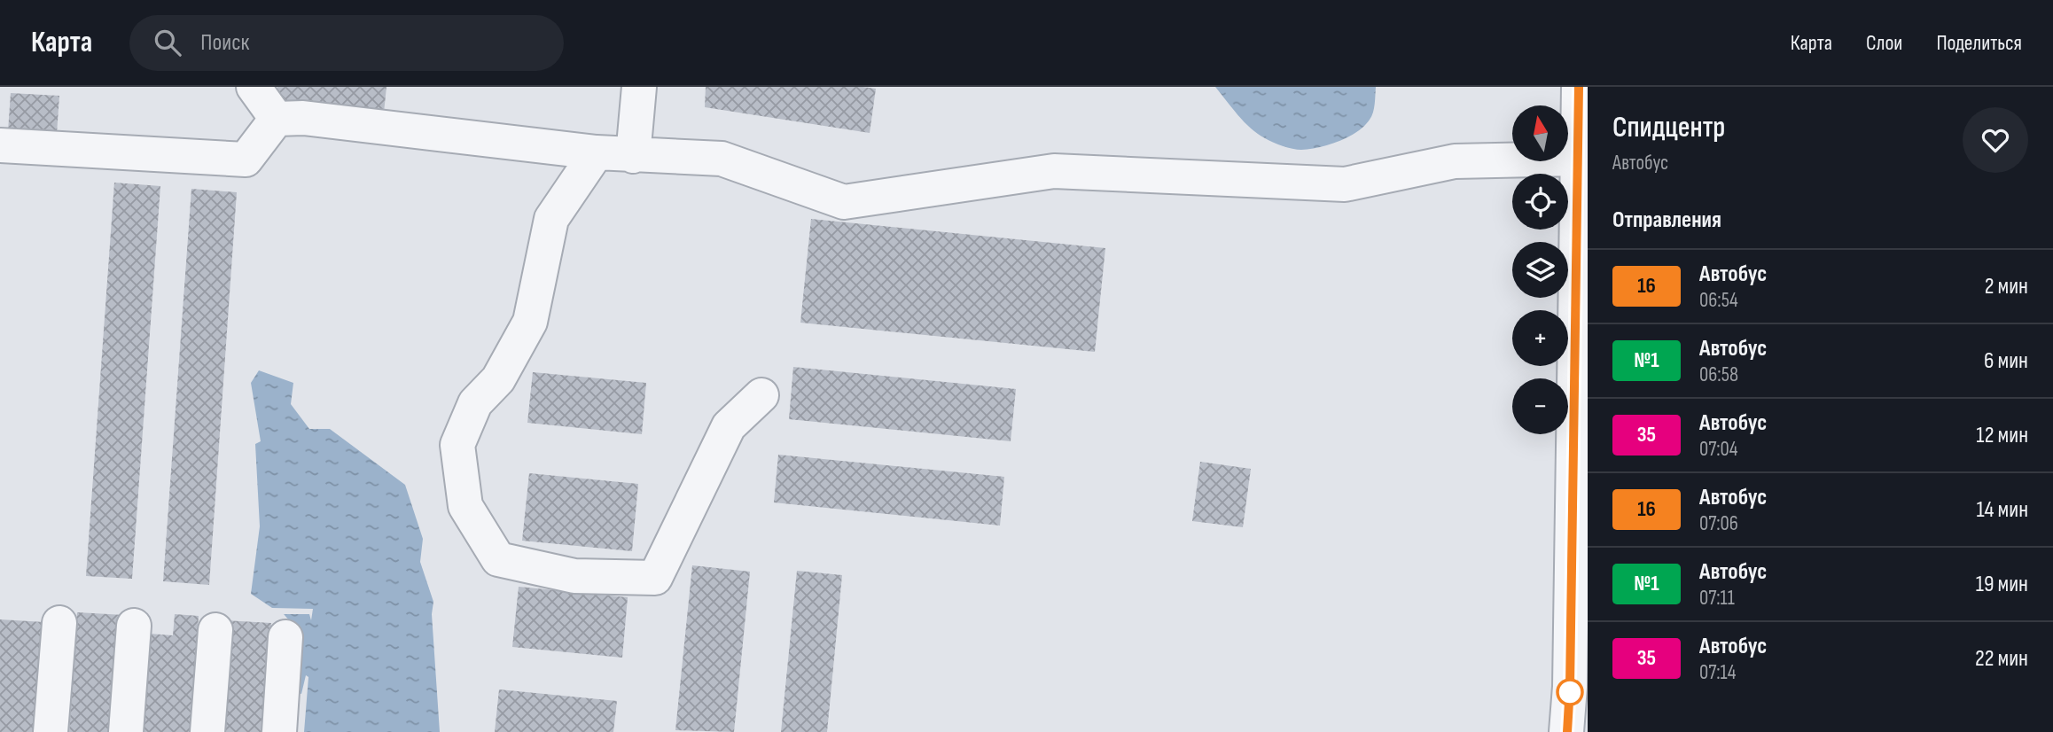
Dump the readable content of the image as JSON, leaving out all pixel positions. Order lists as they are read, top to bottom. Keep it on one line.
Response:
{"lines":["bus line 16"],"north":"top","page":{"header":"Карта","search":"Поиск","nav":["Карта","Слои","Поделиться"],"heading":[["Спидцентр","Автобус"],"Отправления"],"map_buttons":["+","−"],"list":[{"mark":"16","name":"Автобус","note":"06:54","value":"2 мин"},{"mark":"№1","name":"Автобус","note":"06:58","value":"6 мин"},{"mark":"35","name":"Автобус","note":"07:04","value":"12 мин"},{"mark":"16","name":"Автобус","note":"07:06","value":"14 мин"},{"mark":"№1","name":"Автобус","note":"07:11","value":"19 мин"},{"mark":"35","name":"Автобус","note":"07:14","value":"22 мин"}]}}
